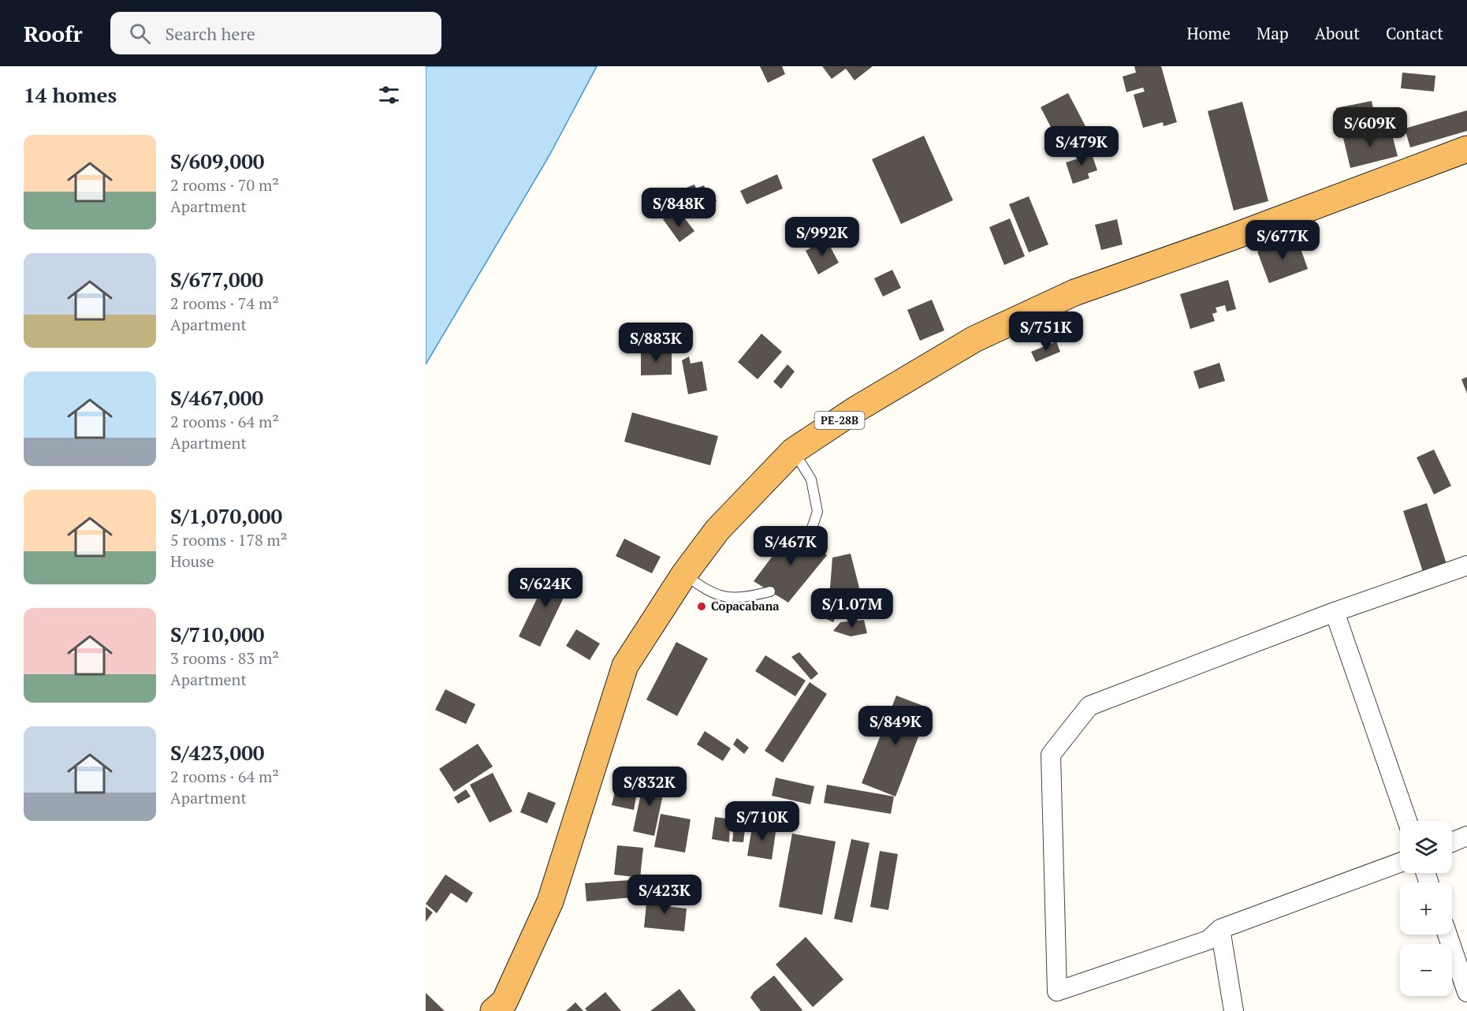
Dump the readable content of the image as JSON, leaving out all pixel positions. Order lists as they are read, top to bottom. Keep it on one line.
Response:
{"streets":{"highway":["PE-28B"]},"places":["Copacabana"],"page":{"header":"Roofr","search":"Search here","nav":["Home","Map","About","Contact"],"heading":"14 homes","price":["S/609K","S/479K","S/848K","S/992K","S/677K","S/751K","S/883K","S/467K","S/624K","S/1.07M","S/849K","S/832K","S/710K","S/423K"],"list":[{"name":"S/609,000","note":"2 rooms · 70 m² · Apartment"},{"name":"S/677,000","note":"2 rooms · 74 m² · Apartment"},{"name":"S/467,000","note":"2 rooms · 64 m² · Apartment"},{"name":"S/1,070,000","note":"5 rooms · 178 m² · House"},{"name":"S/710,000","note":"3 rooms · 83 m² · Apartment"},{"name":"S/423,000","note":"2 rooms · 64 m² · Apartment"}],"map_buttons":["+","−"]}}
